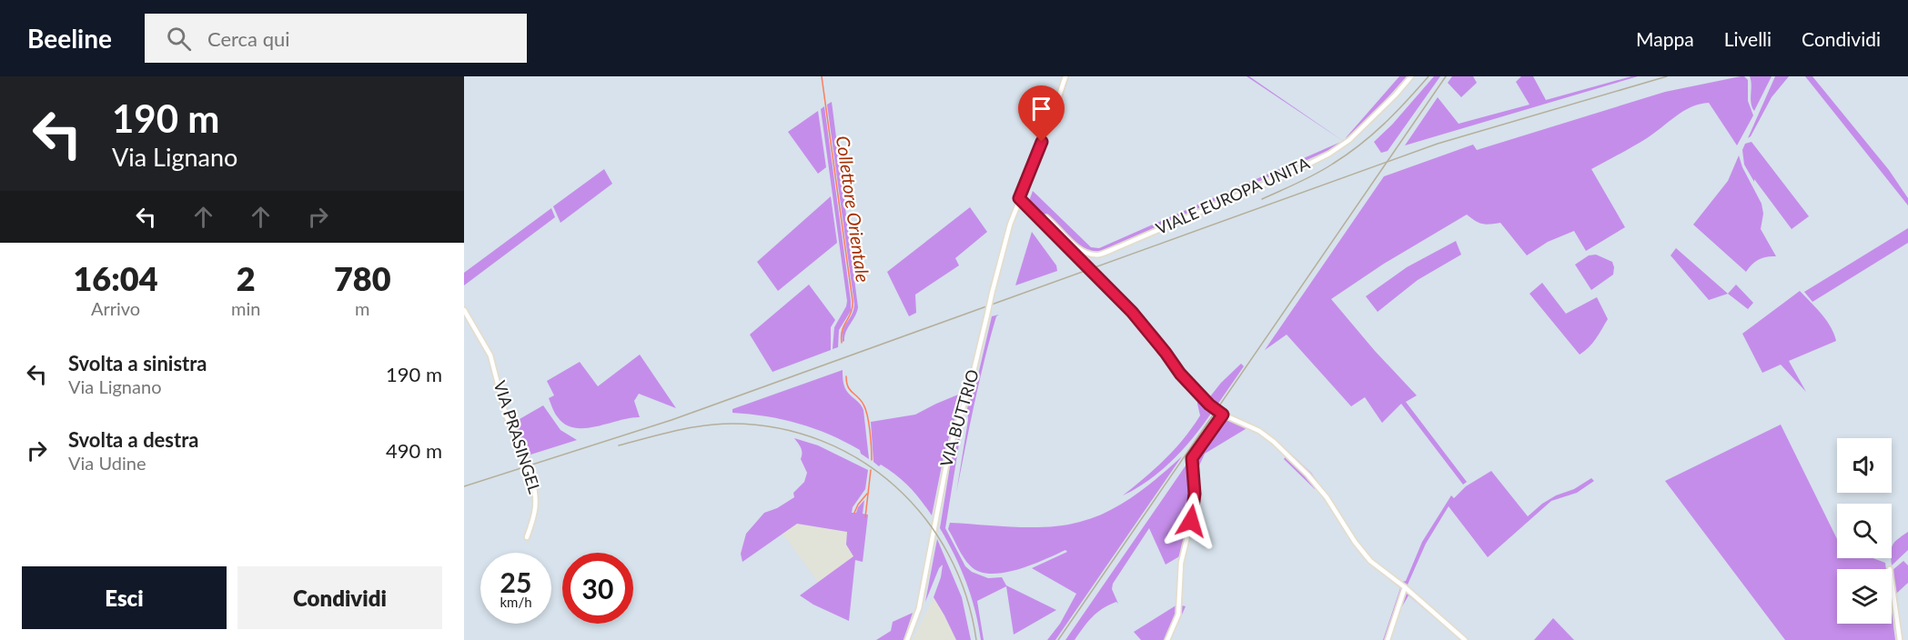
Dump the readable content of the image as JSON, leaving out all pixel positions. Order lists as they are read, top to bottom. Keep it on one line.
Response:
{"streets":{"street":["VIALE EUROPA UNITA","VIA BUTTRIO","VIA PRASINGEL"]},"water":["Collettore Orientale"],"page":{"header":"Beeline","search":"Cerca qui","nav":["Mappa","Livelli","Condividi"],"turn":["190 m","Via Lignano"],"eta":["16:04","Arrivo","2","min","780","m"],"list":[{"name":"Svolta a sinistra","note":"Via Lignano","value":"190 m"},{"name":"Svolta a destra","note":"Via Udine","value":"490 m"}],"speed":"25 km/h","limit":"30","buttons":["Esci","Condividi"]}}
